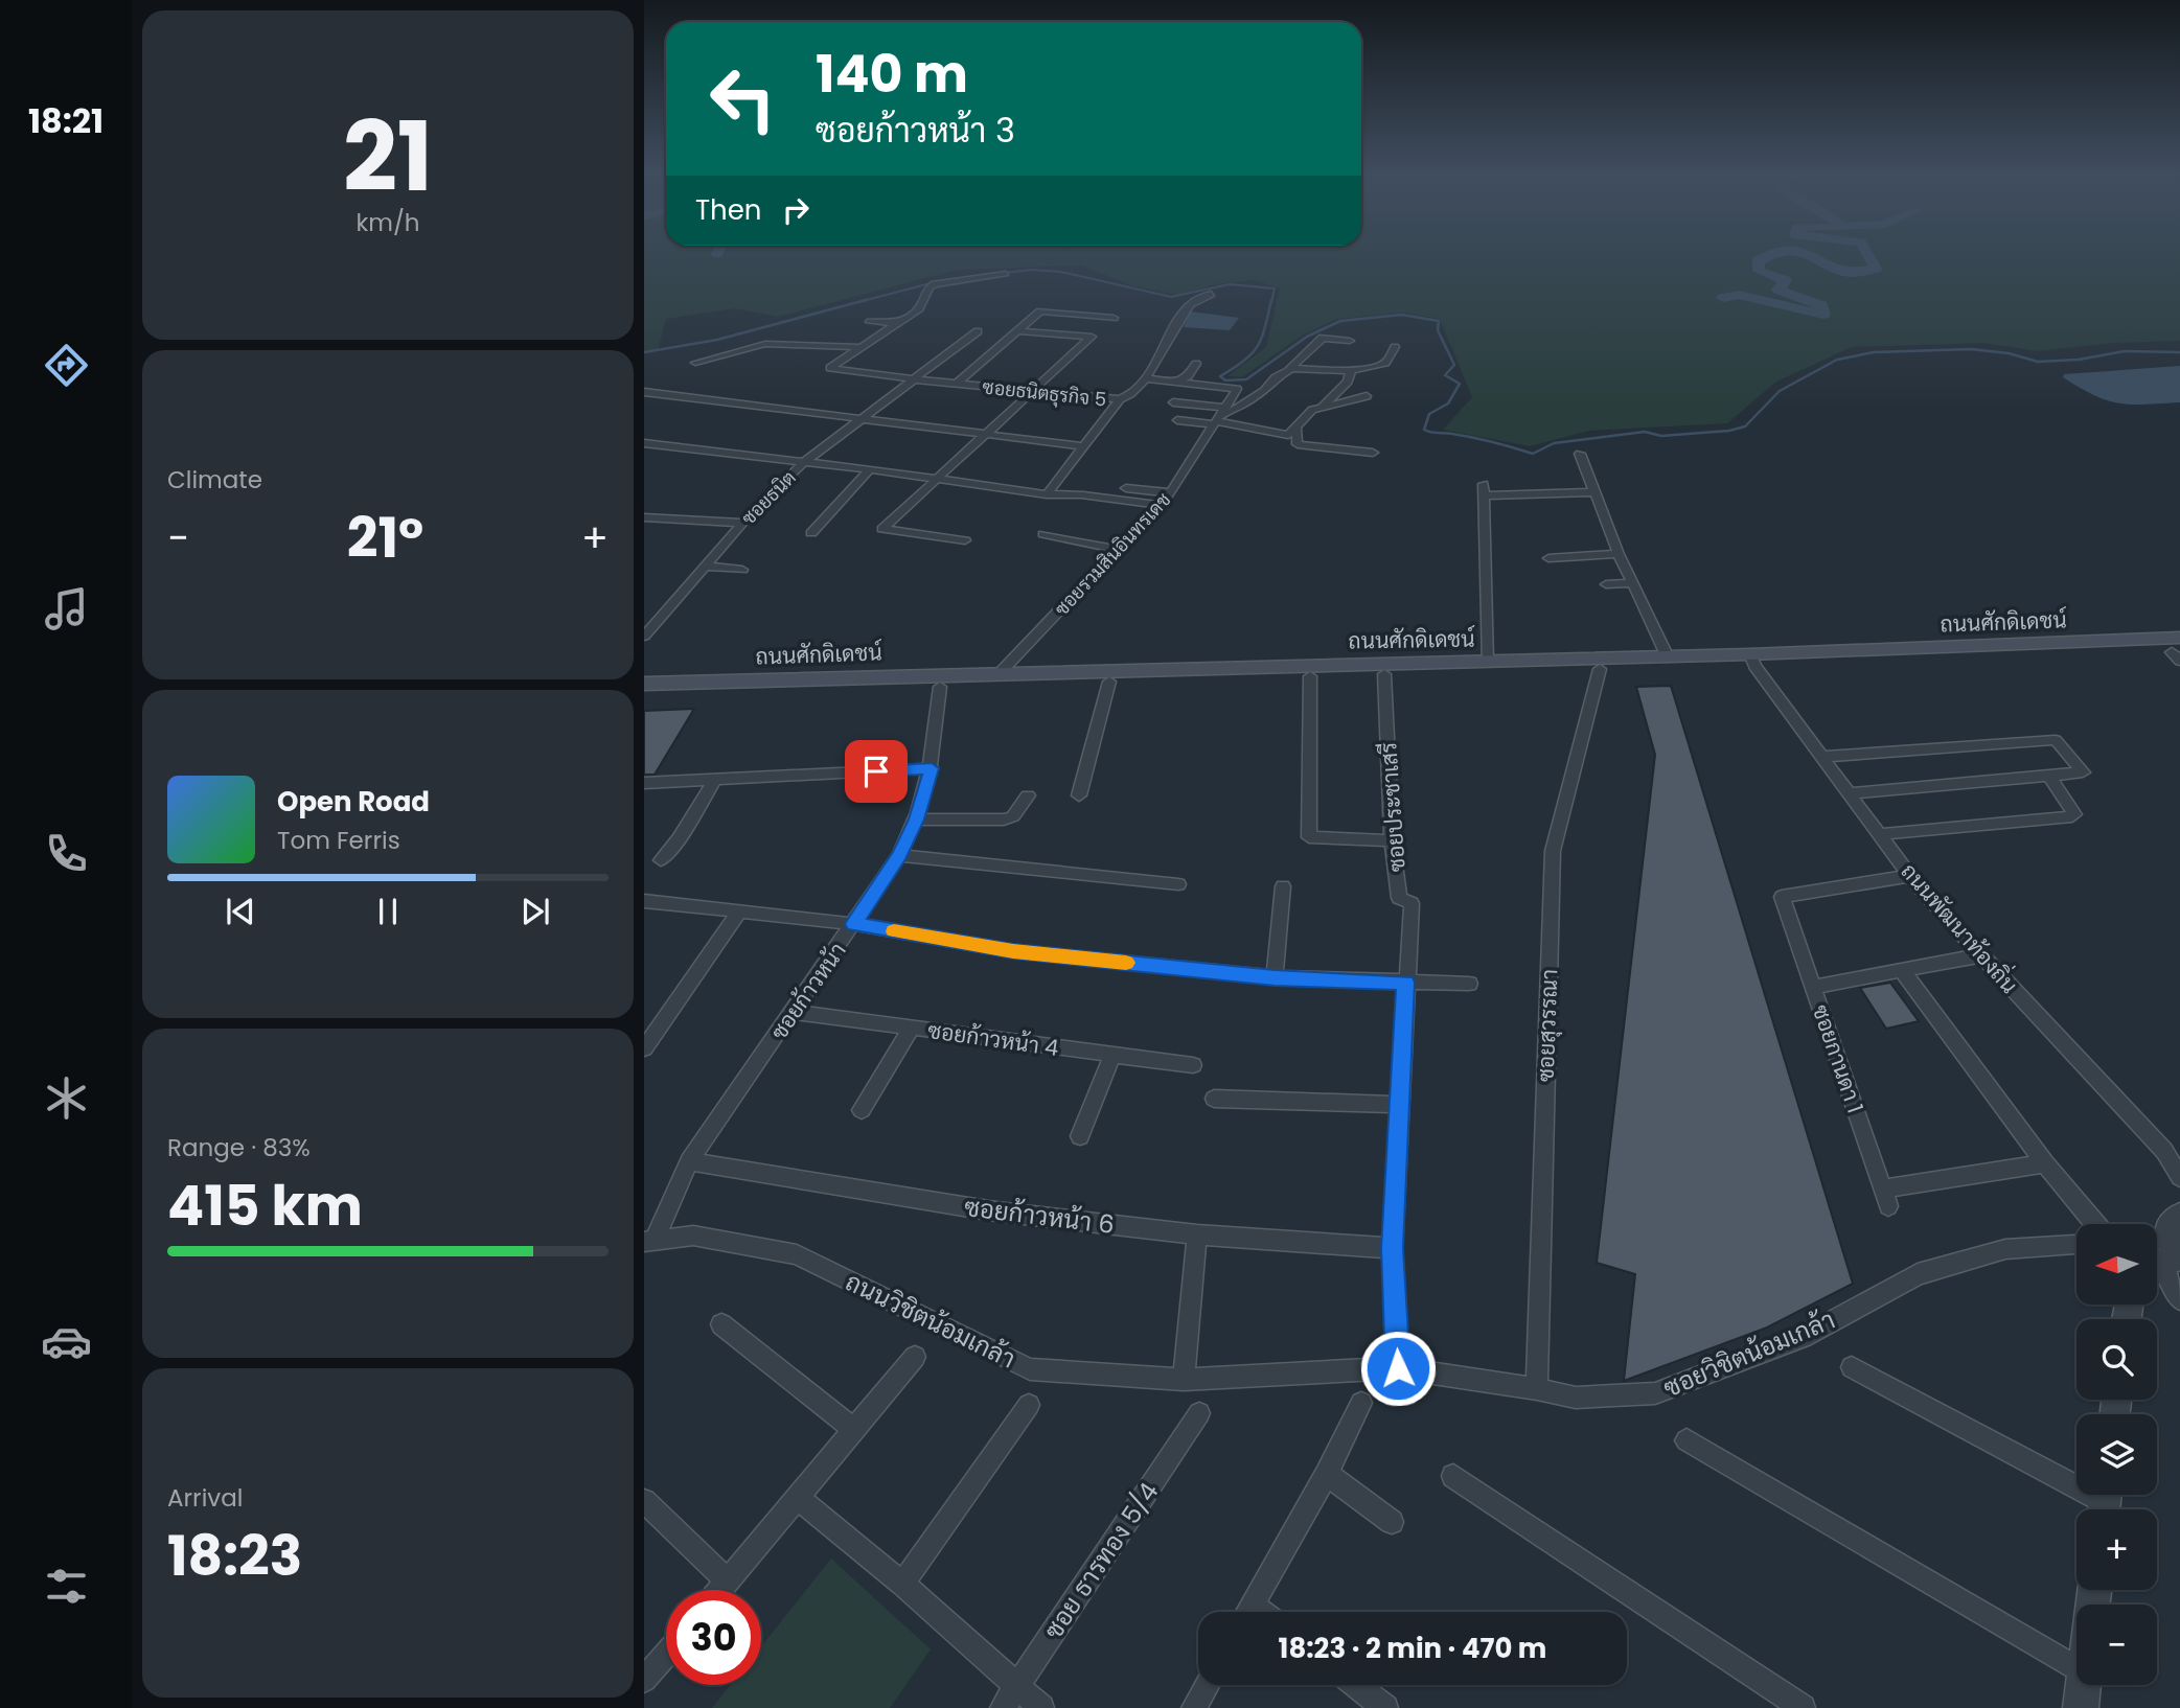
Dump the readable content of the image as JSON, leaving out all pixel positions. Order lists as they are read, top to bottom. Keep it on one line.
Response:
{"streets":{"main road":["ถนนศักดิเดชน์"],"street":["ซอยธนิตธุรกิจ 5","ซอยธนิต","ซอยรวมสินอินทรเดช","ซอยประชาเสรี","ถนนพัฒนาท้องถิ่น","ซอยก้าวหน้า","ซอยสุวรรณา","ซอยก้าวหน้า 4","ซอยกานดา 1","ซอยก้าวหน้า 6","ถนนวิชิตน้อมเกล้า","ซอยวิชิตน้อมเกล้า","ซอย ธารทอง 5/4"]},"crossings":[["ซอยธนิตธุรกิจ 5","ซอยธนิต"],["ซอยรวมสินอินทรเดช","ถนนศักดิเดชน์"],["ถนนศักดิเดชน์","ซอยประชาเสรี"],["ถนนศักดิเดชน์","ถนนพัฒนาท้องถิ่น"],["ถนนศักดิเดชน์","ซอยก้าวหน้า"],["ถนนศักดิเดชน์","ซอยสุวรรณา"],["ซอยประชาเสรี","ซอยก้าวหน้า 6"],["ซอยประชาเสรี","ถนนวิชิตน้อมเกล้า"],["ซอยประชาเสรี","ซอยวิชิตน้อมเกล้า"],["ถนนพัฒนาท้องถิ่น","ซอยกานดา 1"],["ซอยก้าวหน้า","ซอยก้าวหน้า 4"],["ซอยก้าวหน้า","ซอยก้าวหน้า 6"],["ซอยก้าวหน้า","ถนนวิชิตน้อมเกล้า"],["ซอยสุวรรณา","ซอยวิชิตน้อมเกล้า"],["ถนนวิชิตน้อมเกล้า","ซอยวิชิตน้อมเกล้า"]],"north":"left","page":{"tabs":"18:21","tile":[["21","km/h"],"Climate",["Range · 83%","415 km"],["Arrival","18:23"]],"turn":["140 m","ซอยก้าวหน้า 3"],"then":"Then","heat":["−","21°","+"],"song":["Open Road","Tom Ferris"],"map_buttons":["+","−"],"limit":"30","trip":"18:23 · 2 min · 470 m"}}
